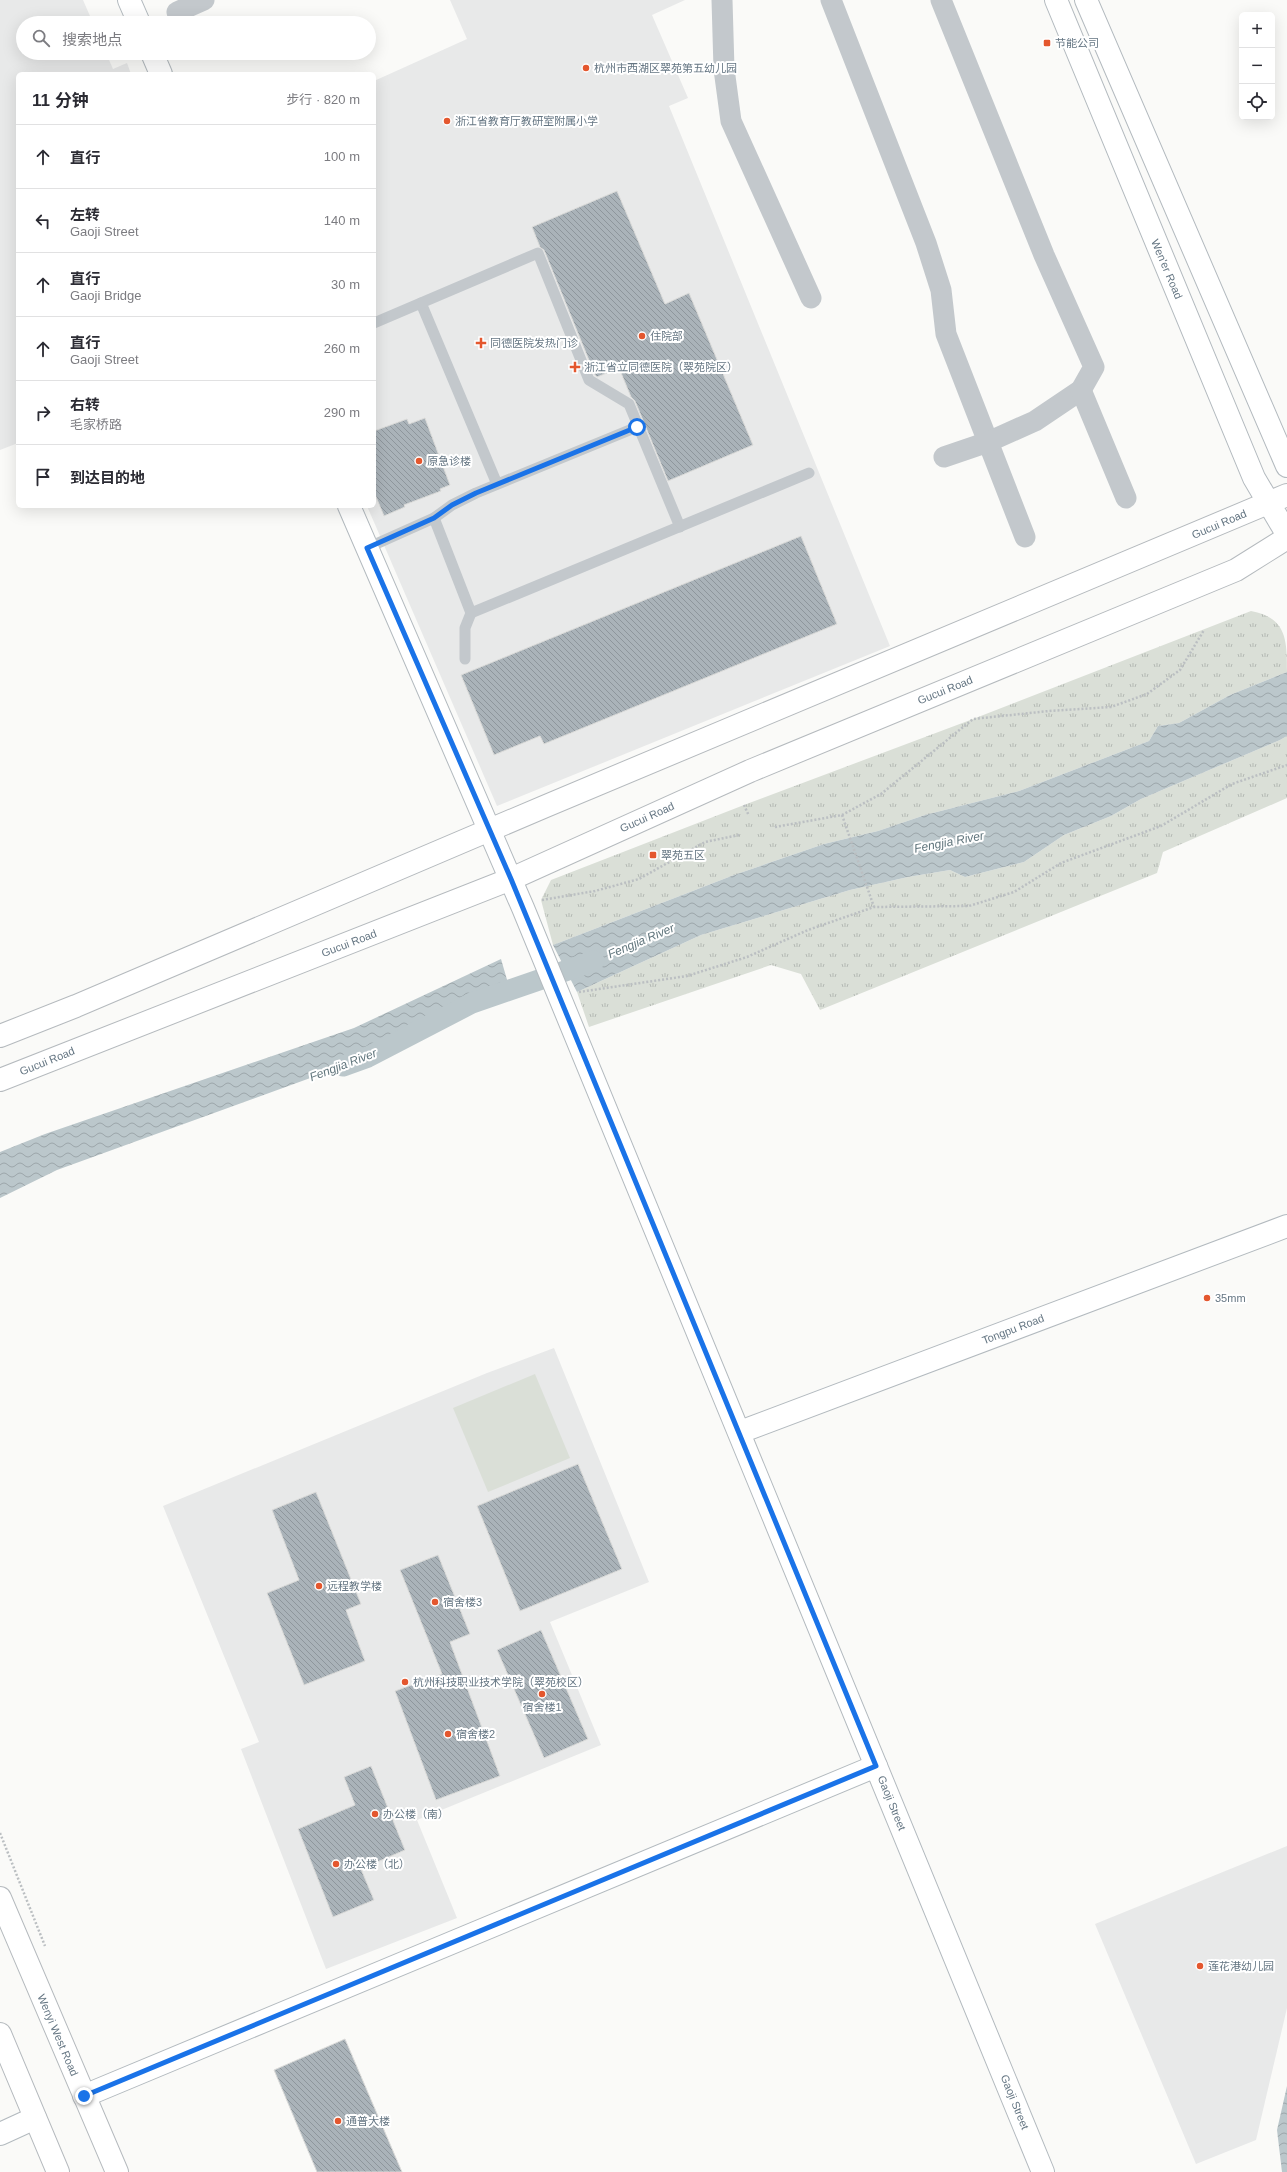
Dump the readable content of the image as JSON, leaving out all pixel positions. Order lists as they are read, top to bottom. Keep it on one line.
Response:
{"streets":{"main road":["Wen'er Road","Gucui Road","Tongpu Road","Gaoji Street","Wenyi West Road"]},"crossings":[["Wen'er Road","Gucui Road"],["Gucui Road","Gaoji Street"],["Tongpu Road","Gaoji Street"]],"water":["Fengjia River"],"places":{"transit":["节能公司","翠苑五区"],"other":["杭州市西湖区翠苑第五幼儿园","浙江省教育厅教研室附属小学","住院部","原急诊楼","35mm","远程教学楼","宿舍楼3","杭州科技职业技术学院（翠苑校区）","宿舍楼1","宿舍楼2","办公楼（南）","办公楼（北）","莲花港幼儿园","通普大楼"],"health":["同德医院发热门诊","浙江省立同德医院（翠苑院区）"]},"page":{"map_buttons":["+","−"],"search":"搜索地点","heading":["11 分钟","步行 · 820 m"],"list":[["直行","100 m"],["左转","Gaoji Street","140 m"],["直行","Gaoji Bridge","30 m"],["直行","Gaoji Street","260 m"],["右转","毛家桥路","290 m"],"到达目的地"]}}
